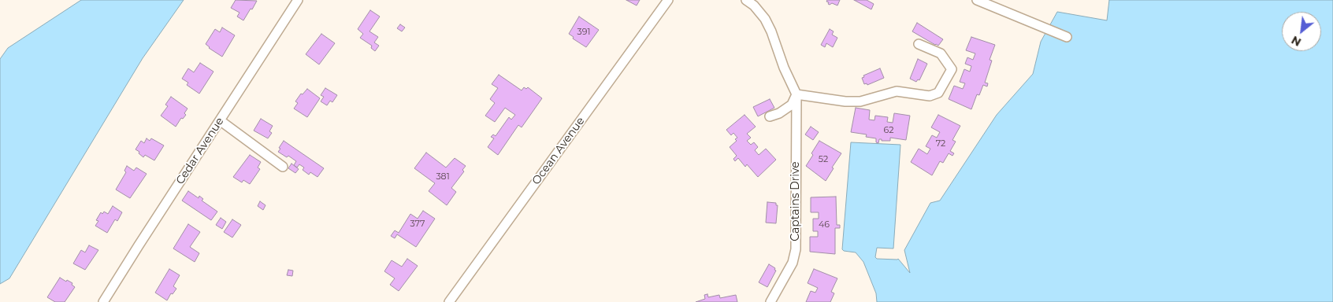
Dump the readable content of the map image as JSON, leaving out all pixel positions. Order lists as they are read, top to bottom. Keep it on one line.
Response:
{"streets":{"street":["Cedar Avenue","Ocean Avenue","Captains Drive"]},"house_numbers":["391","62","72","52","381","377","46"],"north":"bottom left"}
